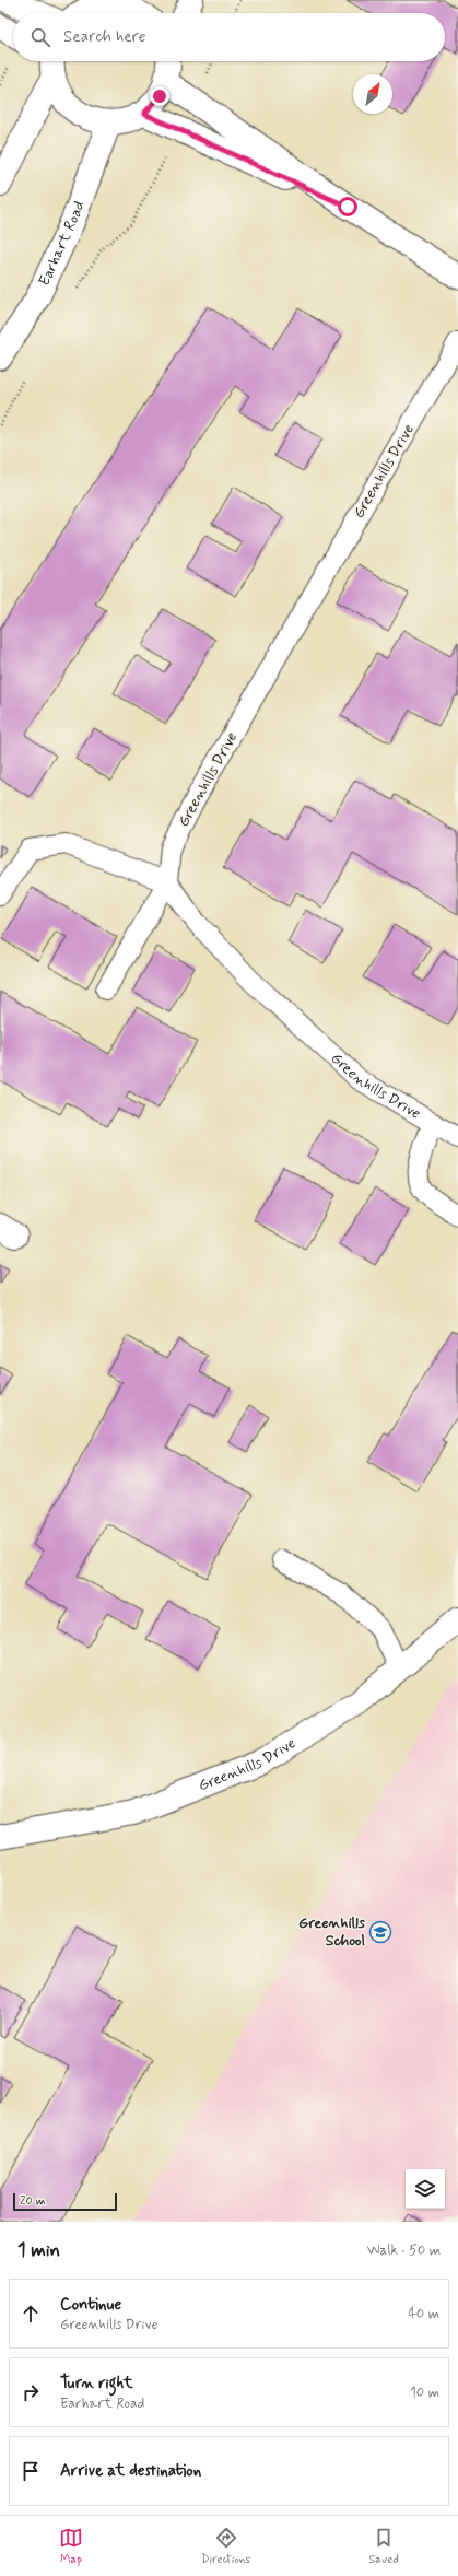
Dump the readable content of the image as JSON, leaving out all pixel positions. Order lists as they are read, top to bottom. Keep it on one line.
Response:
{"streets":{"street":["Earhart Road","Greenhills Drive"]},"places":{"school or university":["Greenhills School"]},"scale_bar":"20 m","north":"top right","page":{"search":"Search here","scale":"20 m","heading":["1 min","Walk · 50 m"],"list":[["Continue","Greenhills Drive","40 m"],["Turn right","Earhart Road","10 m"],"Arrive at destination"],"nav":["Map","Directions","Saved"]}}
